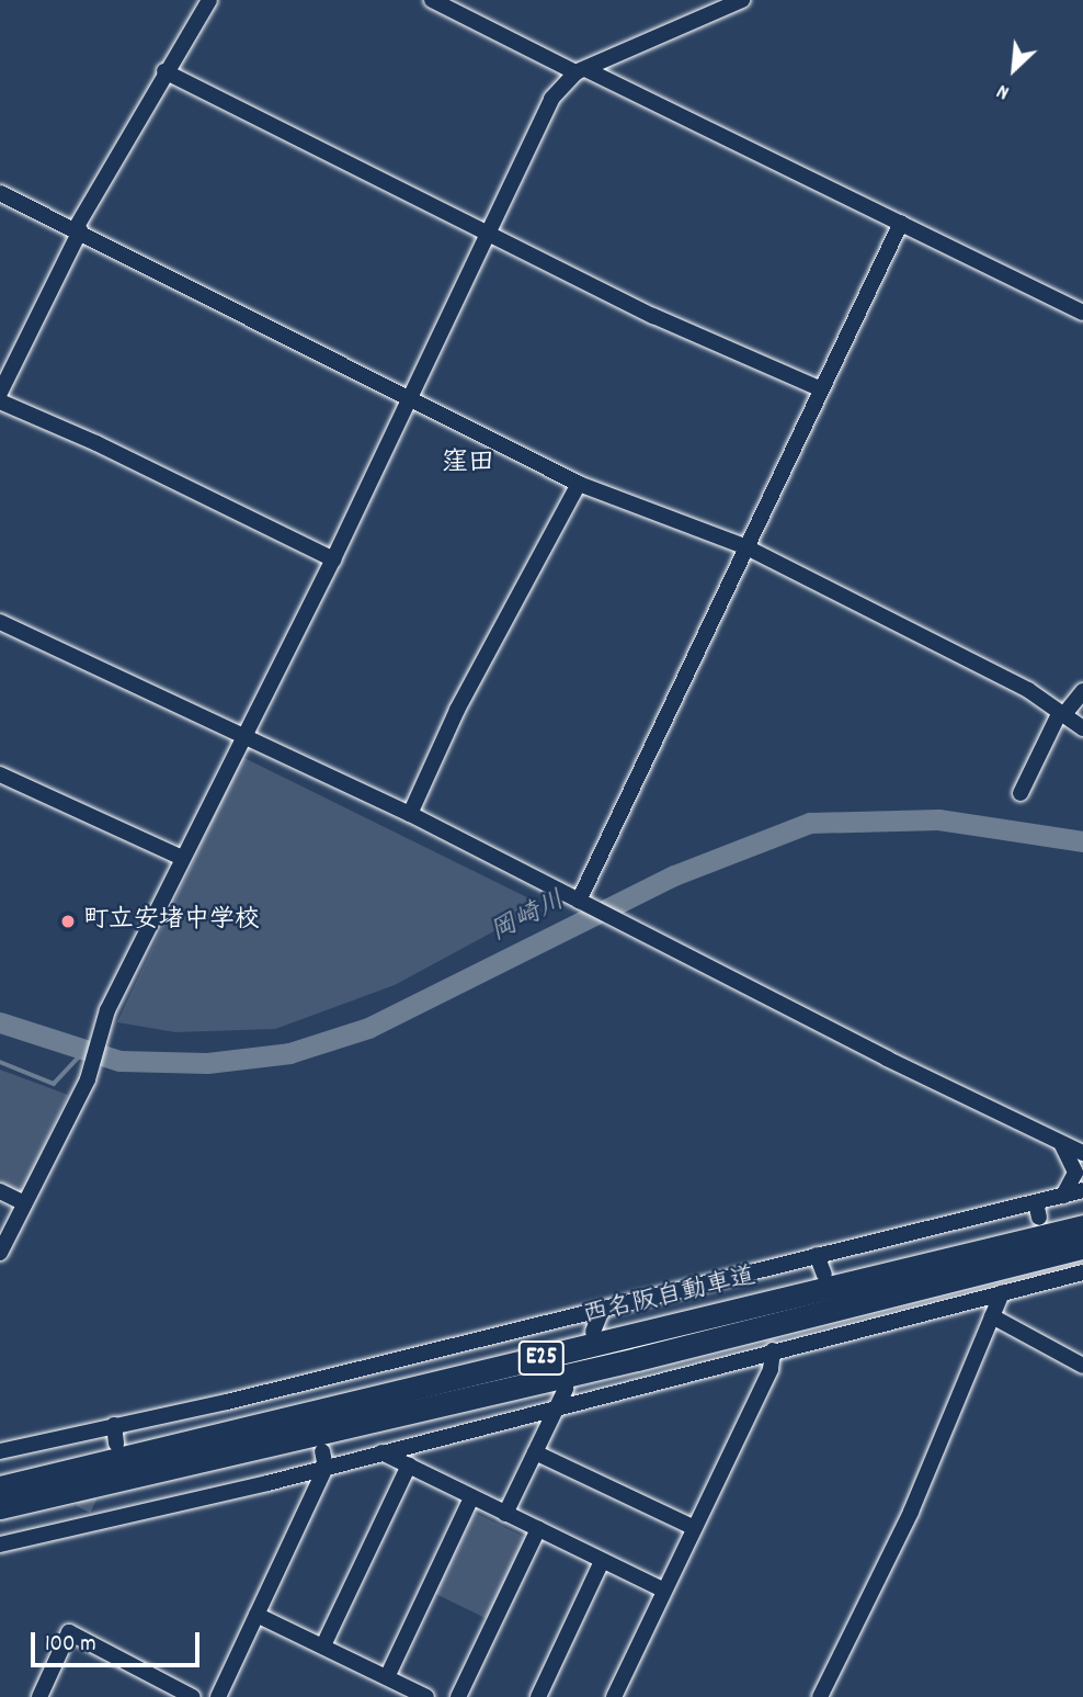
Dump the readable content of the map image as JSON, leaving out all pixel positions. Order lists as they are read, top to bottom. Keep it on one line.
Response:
{"streets":{"highway":["西名阪自動車道","E25"]},"districts":["窪田"],"water":["岡崎川"],"places":["町立安堵中学校"],"scale_bar":"100 m","north":"bottom left"}
